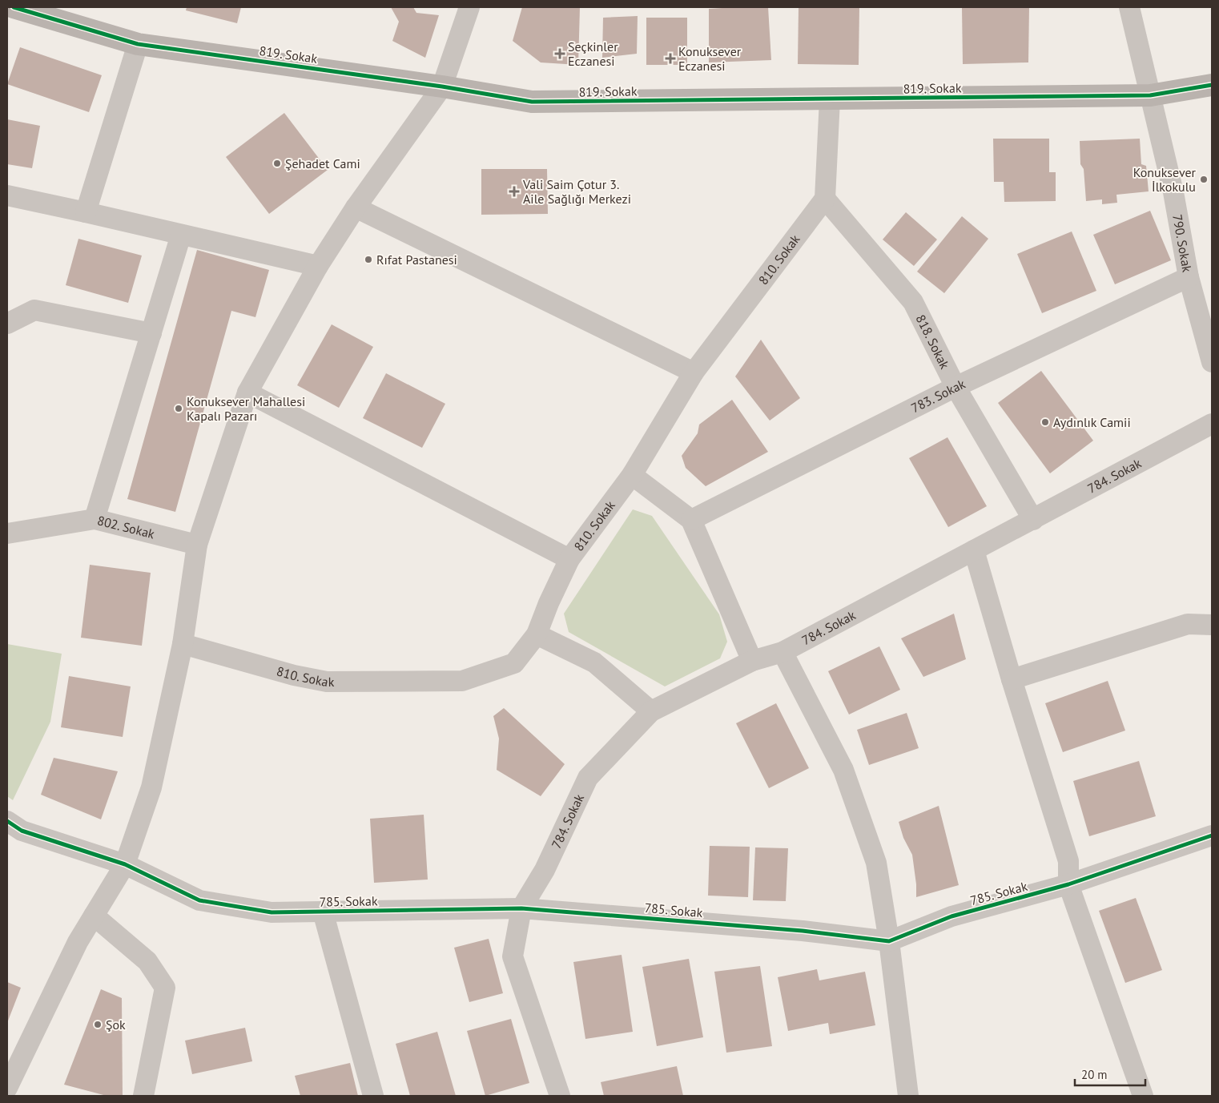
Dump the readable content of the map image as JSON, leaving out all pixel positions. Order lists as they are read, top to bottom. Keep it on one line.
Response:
{"streets":{"street":["819. Sokak","790. Sokak","810. Sokak","818. Sokak","783. Sokak","784. Sokak","802. Sokak","785. Sokak"]},"crossings":[["819. Sokak","790. Sokak"],["790. Sokak","783. Sokak"],["810. Sokak","818. Sokak"],["818. Sokak","783. Sokak"],["818. Sokak","784. Sokak"],["784. Sokak","785. Sokak"]],"places":{"health":["Seçkinler Eczanesi","Konuksever Eczanesi","Vali Saim Çotur 3. Aile Sağlığı Merkezi"],"other":["Şehadet Cami","Konuksever İlkokulu","Rıfat Pastanesi","Konuksever Mahallesi Kapalı Pazarı","Aydınlık Camii","Şok"]},"scale_bar":"20 m"}
